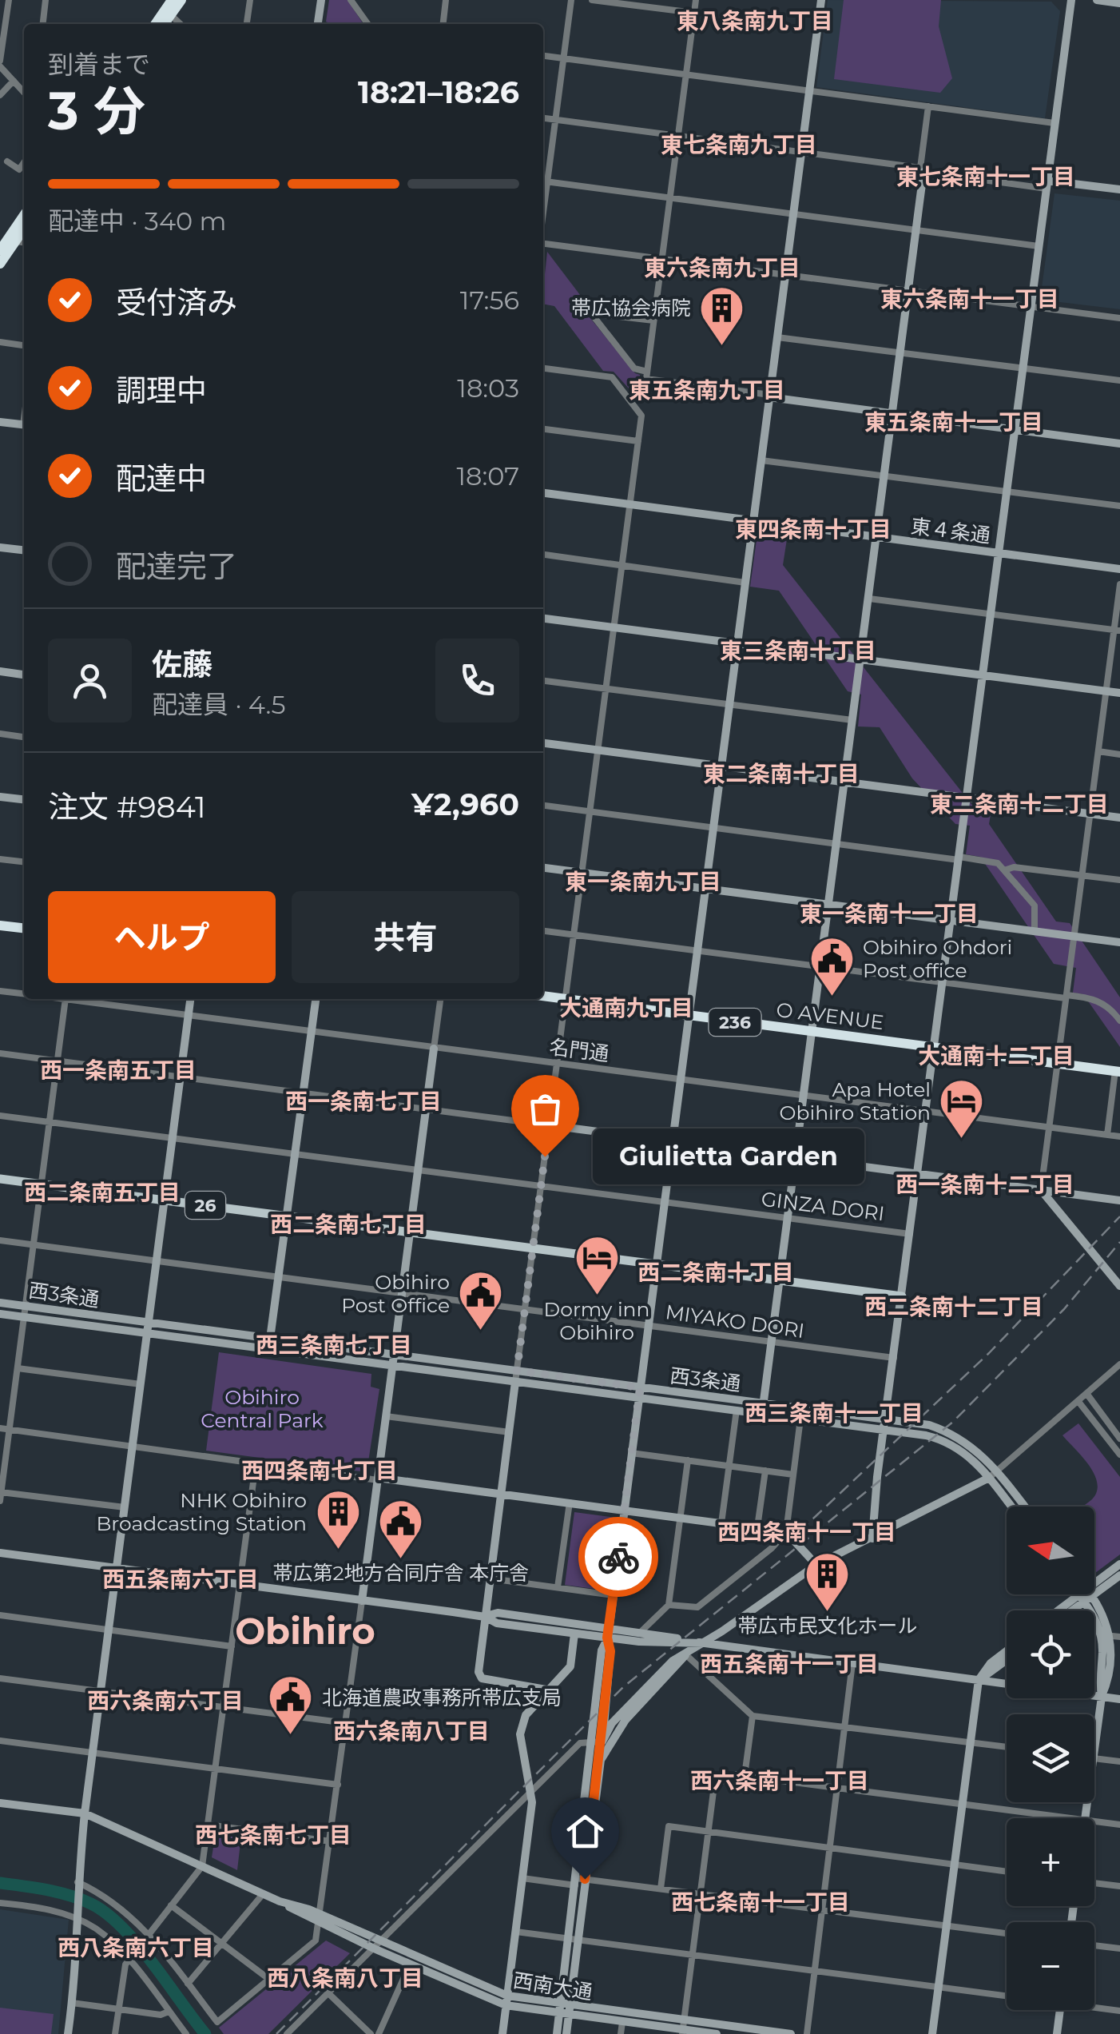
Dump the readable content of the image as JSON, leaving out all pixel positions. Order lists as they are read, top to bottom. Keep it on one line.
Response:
{"streets":{"highway":["O AVENUE","236"],"main road":["26"],"street":["東４条通","名門通","GINZA DORI","西3条通","MIYAKO DORI","西南大通"]},"districts":["東八条南九丁目","東七条南九丁目","東七条南十一丁目","東六条南九丁目","東六条南十一丁目","東五条南九丁目","東五条南十一丁目","東四条南十丁目","東三条南十丁目","東二条南十丁目","東二条南十二丁目","東一条南九丁目","東一条南十一丁目","大通南九丁目","大通南十二丁目","西一条南五丁目","西一条南七丁目","西一条南十二丁目","西二条南五丁目","西二条南七丁目","西二条南十丁目","西二条南十二丁目","西三条南七丁目","西三条南十一丁目","西四条南七丁目","西四条南十一丁目","西五条南六丁目","Obihiro","西五条南十一丁目","西六条南六丁目","西六条南八丁目","西六条南十一丁目","西七条南七丁目","西七条南十一丁目","西八条南六丁目","西八条南八丁目"],"parks":["Obihiro Central Park"],"places":{"building":["帯広協会病院","NHK Obihiro Broadcasting Station","帯広市民文化ホール"],"public building":["Obihiro Ohdori Post office","Obihiro Post Office","帯広第2地方合同庁舎 本庁舎","北海道農政事務所帯広支局"],"hotel":["Apa Hotel Obihiro Station","Dormy inn Obihiro"],"other":["Giulietta Garden"]},"north":"left","page":{"heading":["3 分","到着まで","18:21–18:26"],"panel":["佐藤","配達員 · 4.5","注文 #9841","¥2,960"],"bar":"配達中 · 340 m","list":[["受付済み","17:56"],["調理中","18:03"],["配達中","18:07"],"配達完了"],"buttons":["ヘルプ","共有"],"bubble":"Giulietta Garden","map_buttons":["+","−"]}}
